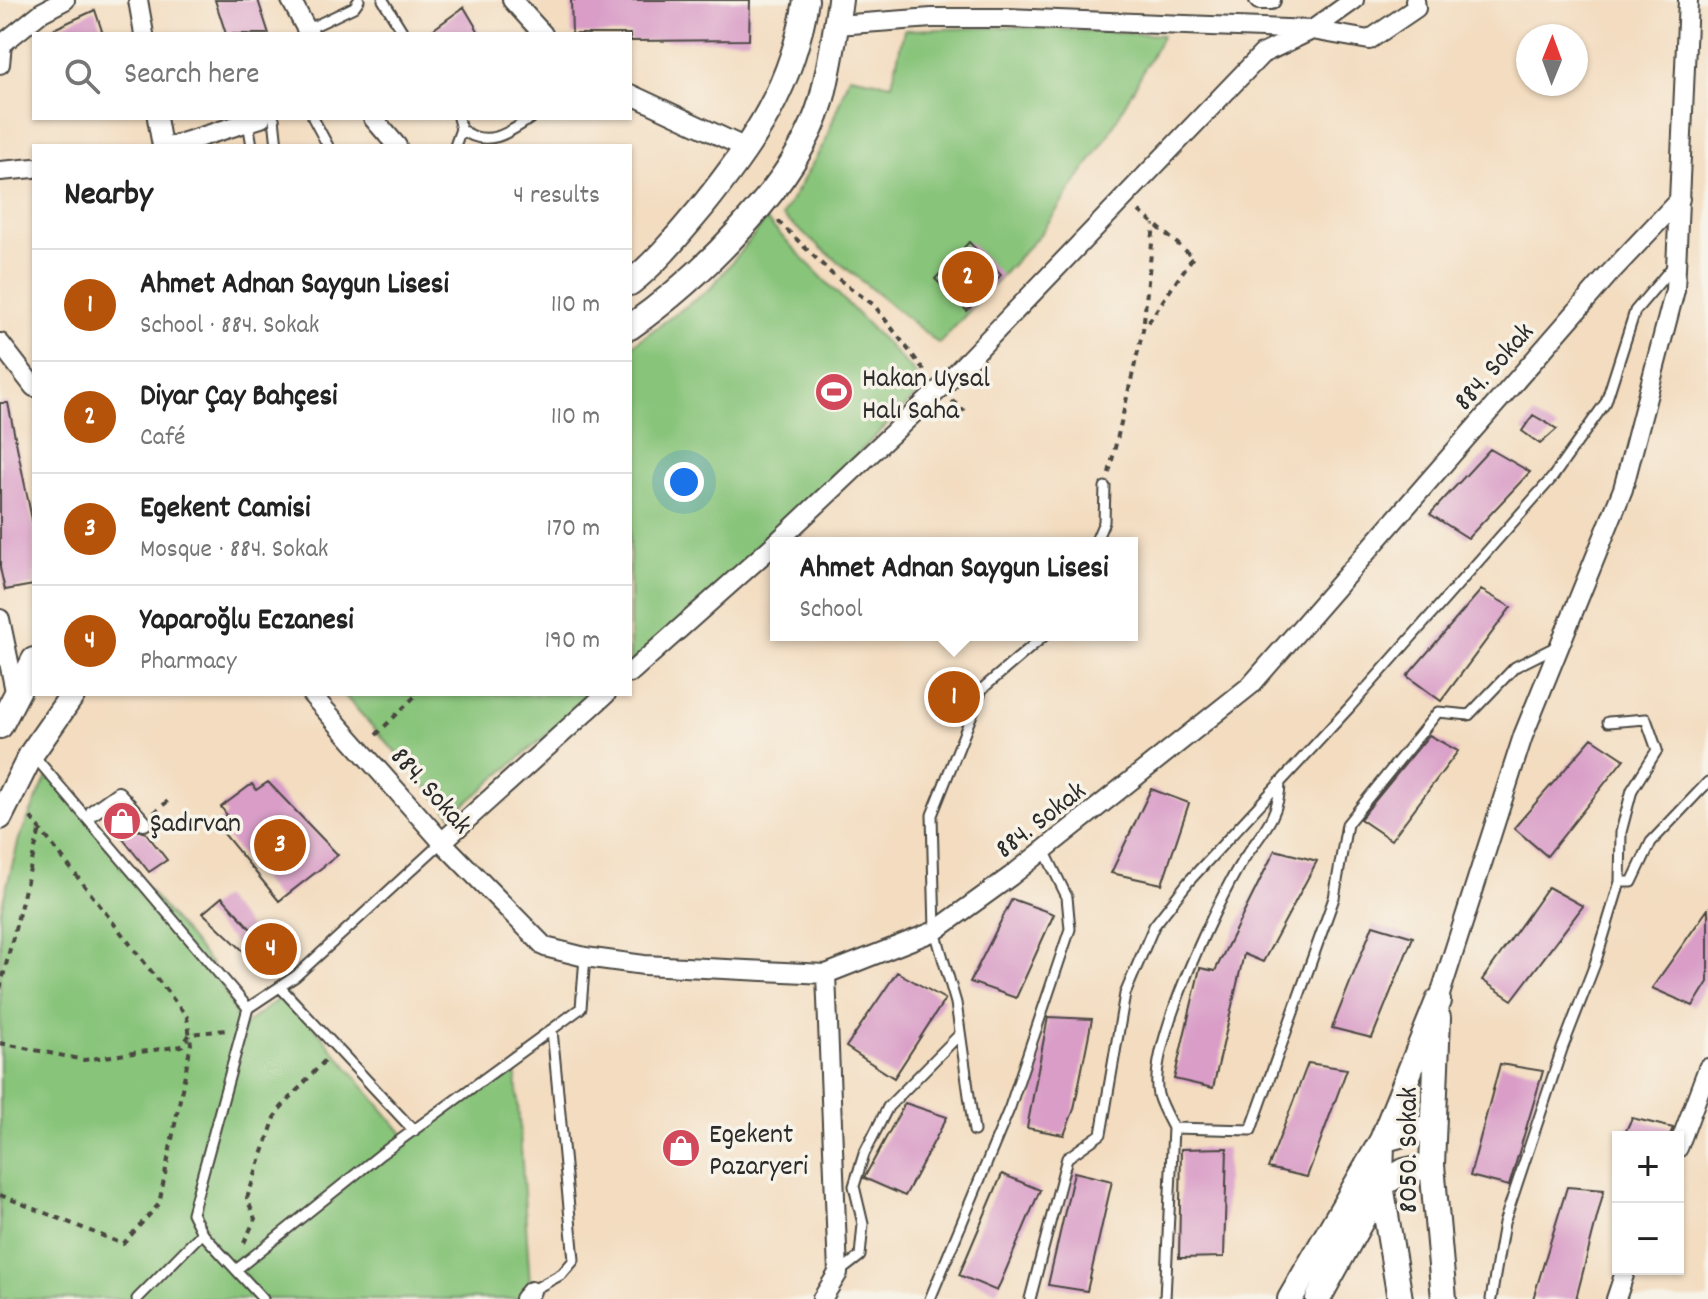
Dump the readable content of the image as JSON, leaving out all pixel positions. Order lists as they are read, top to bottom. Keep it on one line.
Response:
{"streets":{"street":["884. Sokak","8050. Sokak"]},"places":{"sports":["Hakan Uysal Halı Saha"],"shop":["Şadırvan","Egekent Pazaryeri"]},"north":"top","page":{"search":"Search here","heading":["Nearby","4 results"],"pins":["2","1","3","4"],"list":[{"mark":"1","name":"Ahmet Adnan Saygun Lisesi","note":"School · 884. Sokak","value":"110 m"},{"mark":"2","name":"Diyar Çay Bahçesi","note":"Café","value":"110 m"},{"mark":"3","name":"Egekent Camisi","note":"Mosque · 884. Sokak","value":"170 m"},{"mark":"4","name":"Yaparoğlu Eczanesi","note":"Pharmacy","value":"190 m"}],"popup":["Ahmet Adnan Saygun Lisesi","School"],"map_buttons":["+","−"]}}
